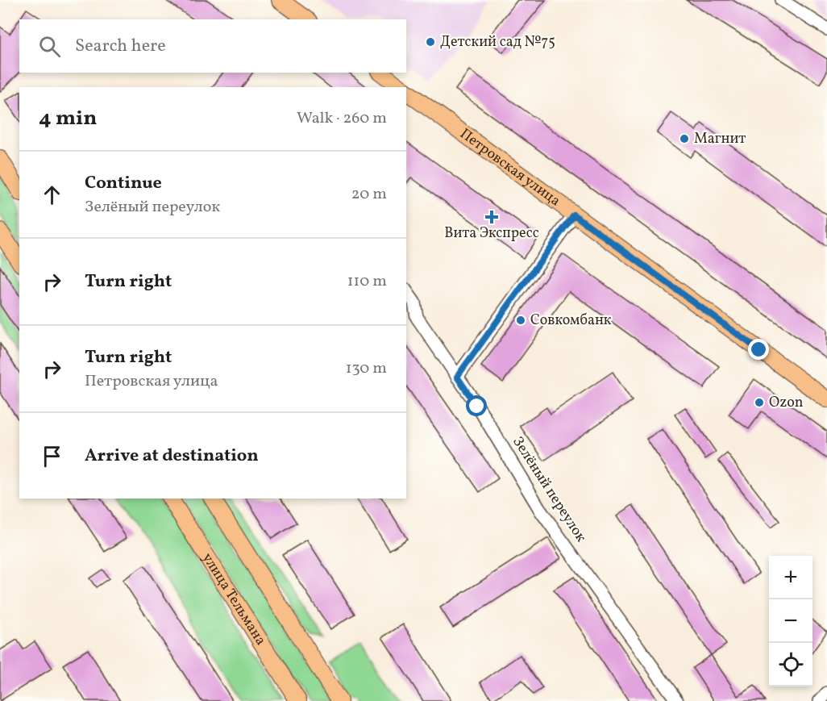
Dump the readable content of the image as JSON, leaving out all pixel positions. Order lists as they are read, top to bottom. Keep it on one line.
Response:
{"streets":{"main road":["Петровская улица","улица Тельмана"],"street":["Зелёный переулок"]},"places":{"other":["Детский сад №75","Магнит","Совкомбанк","Ozon"],"health":["Вита Экспресс"]},"page":{"search":"Search here","heading":["4 min","Walk · 260 m"],"list":[["Continue","Зелёный переулок","20 m"],["Turn right","110 m"],["Turn right","Петровская улица","130 m"],"Arrive at destination"],"map_buttons":["+","−"]}}
